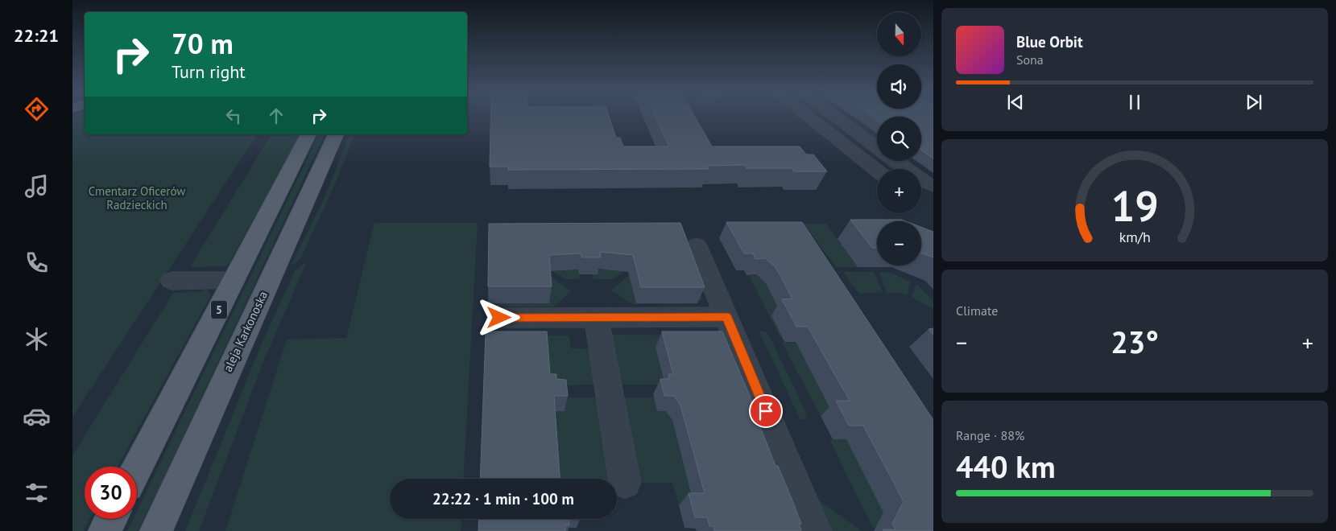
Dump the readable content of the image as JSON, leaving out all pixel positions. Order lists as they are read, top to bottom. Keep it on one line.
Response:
{"streets":{"main road":["5","aleja Karkonoska"]},"parks":["Cmentarz Oficerów Radzieckich"],"north":"bottom","page":{"tabs":"22:21","map_buttons":["+","−"],"turn":["70 m","Turn right"],"song":["Blue Orbit","Sona"],"tile":["Climate",["Range · 88%","440 km"]],"heat":["−","23°","+"],"limit":"30","trip":"22:22 · 1 min · 100 m","gauge":["19","km/h"]}}
